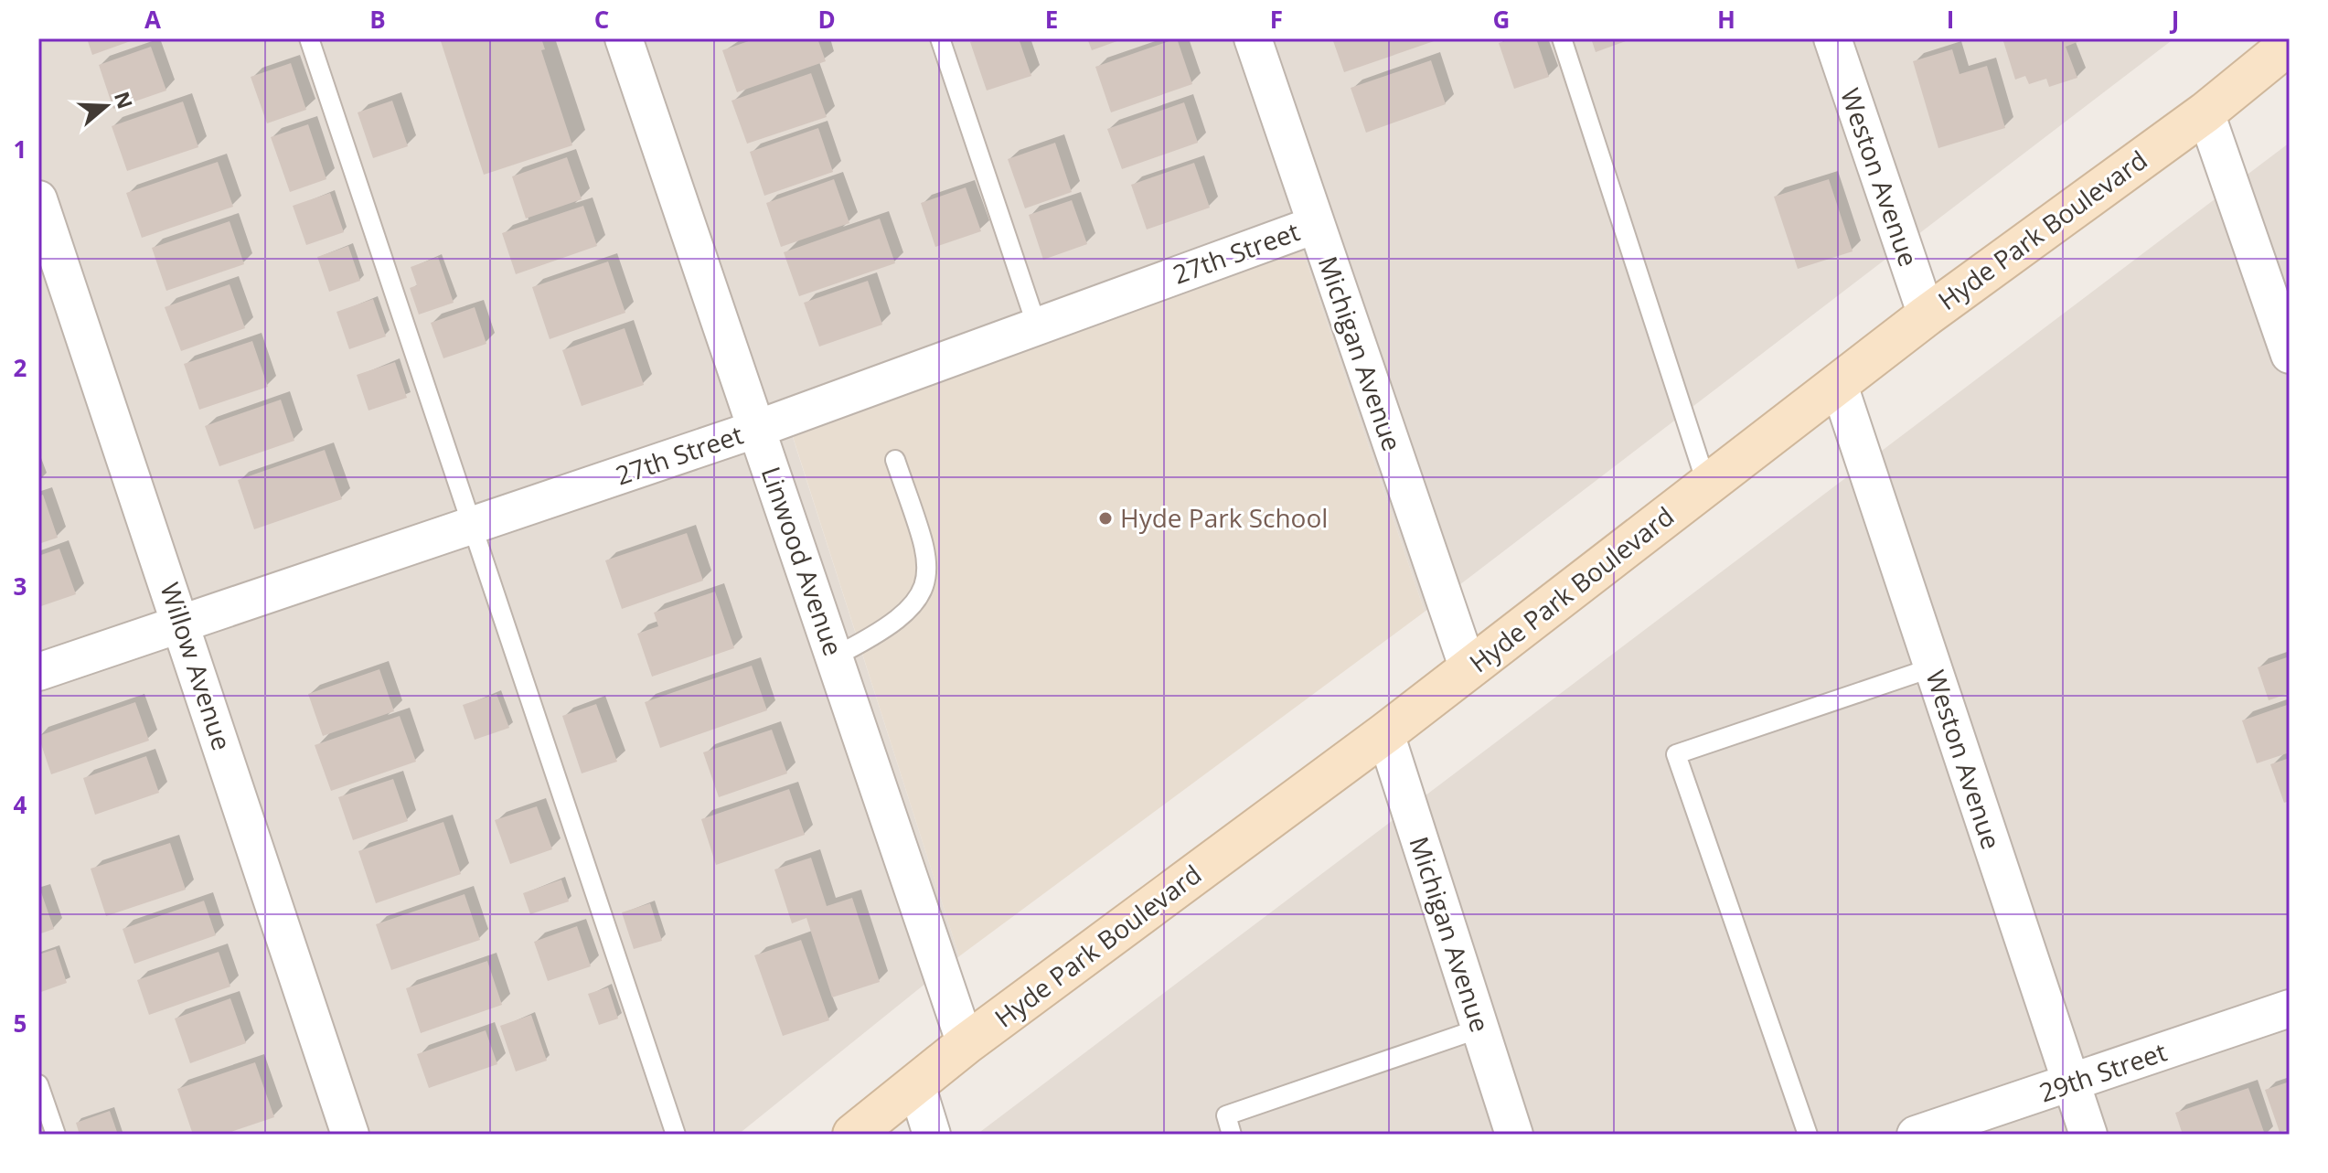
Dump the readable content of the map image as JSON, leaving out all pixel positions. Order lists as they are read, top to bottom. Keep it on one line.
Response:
{"streets":{"main road":["Hyde Park Boulevard"],"street":["Weston Avenue","27th Street","Michigan Avenue","Linwood Avenue","Willow Avenue","29th Street"]},"crossings":[["Weston Avenue","Hyde Park Boulevard"],["Weston Avenue","29th Street"],["Hyde Park Boulevard","Michigan Avenue"],["Hyde Park Boulevard","Linwood Avenue"],["27th Street","Michigan Avenue"],["27th Street","Linwood Avenue"],["27th Street","Willow Avenue"]],"places":["Hyde Park School"],"north":"right","grid":{"columns":["A","B","C","D","E","F","G","H","I","J"],"rows":["1","2","3","4","5"]}}
